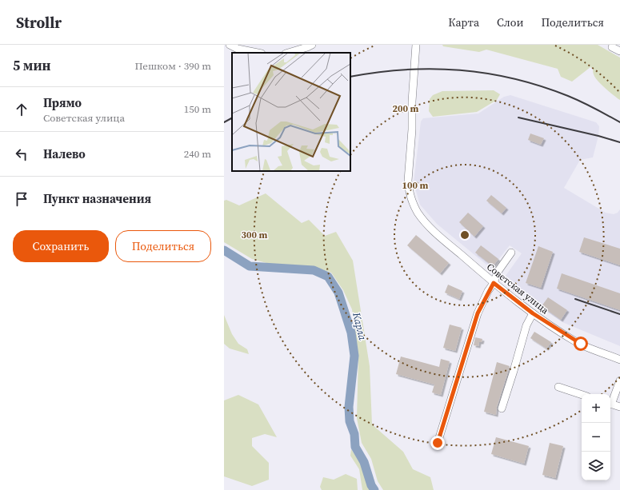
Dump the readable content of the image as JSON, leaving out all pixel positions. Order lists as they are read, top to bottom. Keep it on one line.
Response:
{"streets":{"street":["Советская улица"]},"water":["Карла"],"page":{"header":"Strollr","nav":["Карта","Слои","Поделиться"],"heading":["5 мин","Пешком · 390 m"],"list":[["Прямо","Советская улица","150 m"],["Налево","240 m"],"Пункт назначения"],"buttons":["Сохранить","Поделиться"],"map_buttons":["+","−"]},"rings":["200 m","100 m","300 m"]}
